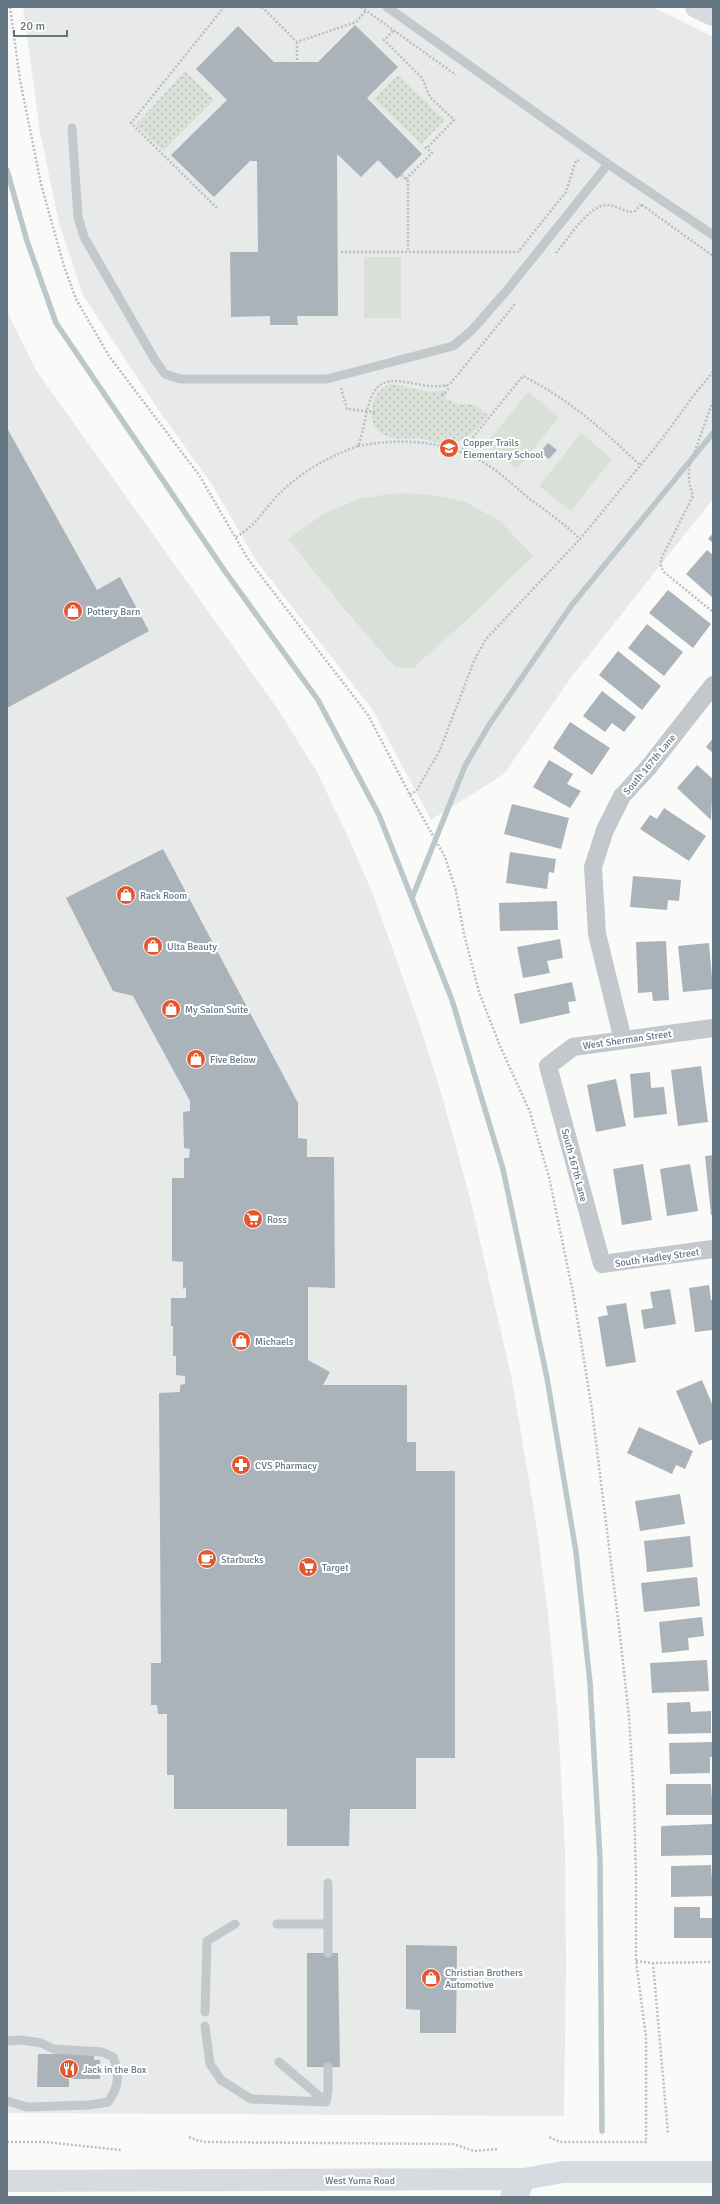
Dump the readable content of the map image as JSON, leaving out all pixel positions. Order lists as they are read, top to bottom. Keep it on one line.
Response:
{"streets":{"main road":["West Yuma Road"],"street":["South 167th Lane","West Sherman Street","South Hadley Street"]},"crossings":[["South 167th Lane","West Sherman Street"],["South 167th Lane","South Hadley Street"]],"places":{"school or university":["Copper Trails Elementary School"],"shop":["Pottery Barn","Rack Room","Ulta Beauty","My Salon Suite","Five Below","Michaels","Christian Brothers Automotive"],"supermarket":["Ross","Target"],"pharmacy":["CVS Pharmacy"],"cafe":["Starbucks"],"restaurant":["Jack in the Box"]},"scale_bar":"20 m"}
